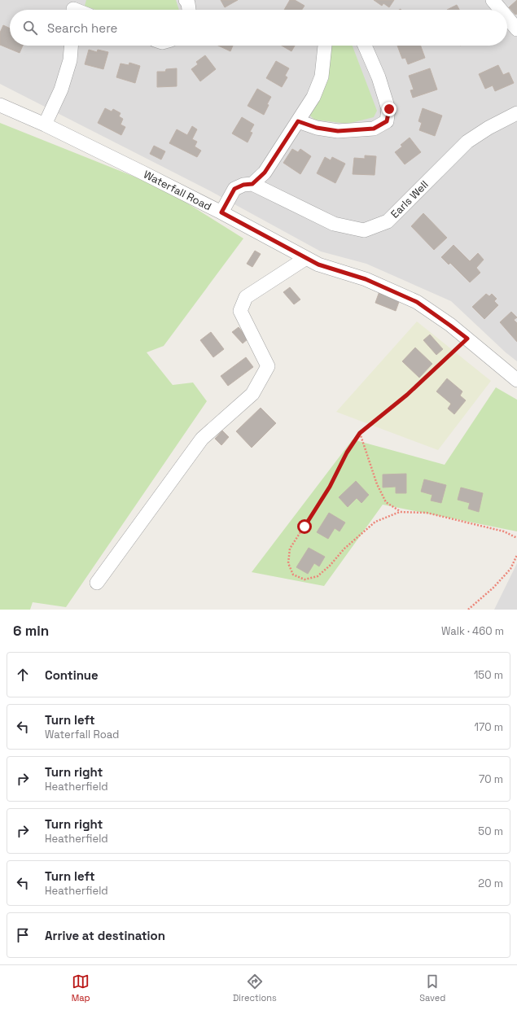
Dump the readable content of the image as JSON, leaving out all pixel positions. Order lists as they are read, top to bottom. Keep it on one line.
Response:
{"streets":{"street":["Waterfall Road","Earls Well"]},"page":{"search":"Search here","heading":["6 min","Walk · 460 m"],"list":[["Continue","150 m"],["Turn left","Waterfall Road","170 m"],["Turn right","Heatherfield","70 m"],["Turn right","Heatherfield","50 m"],["Turn left","Heatherfield","20 m"],"Arrive at destination"],"nav":["Map","Directions","Saved"]}}
